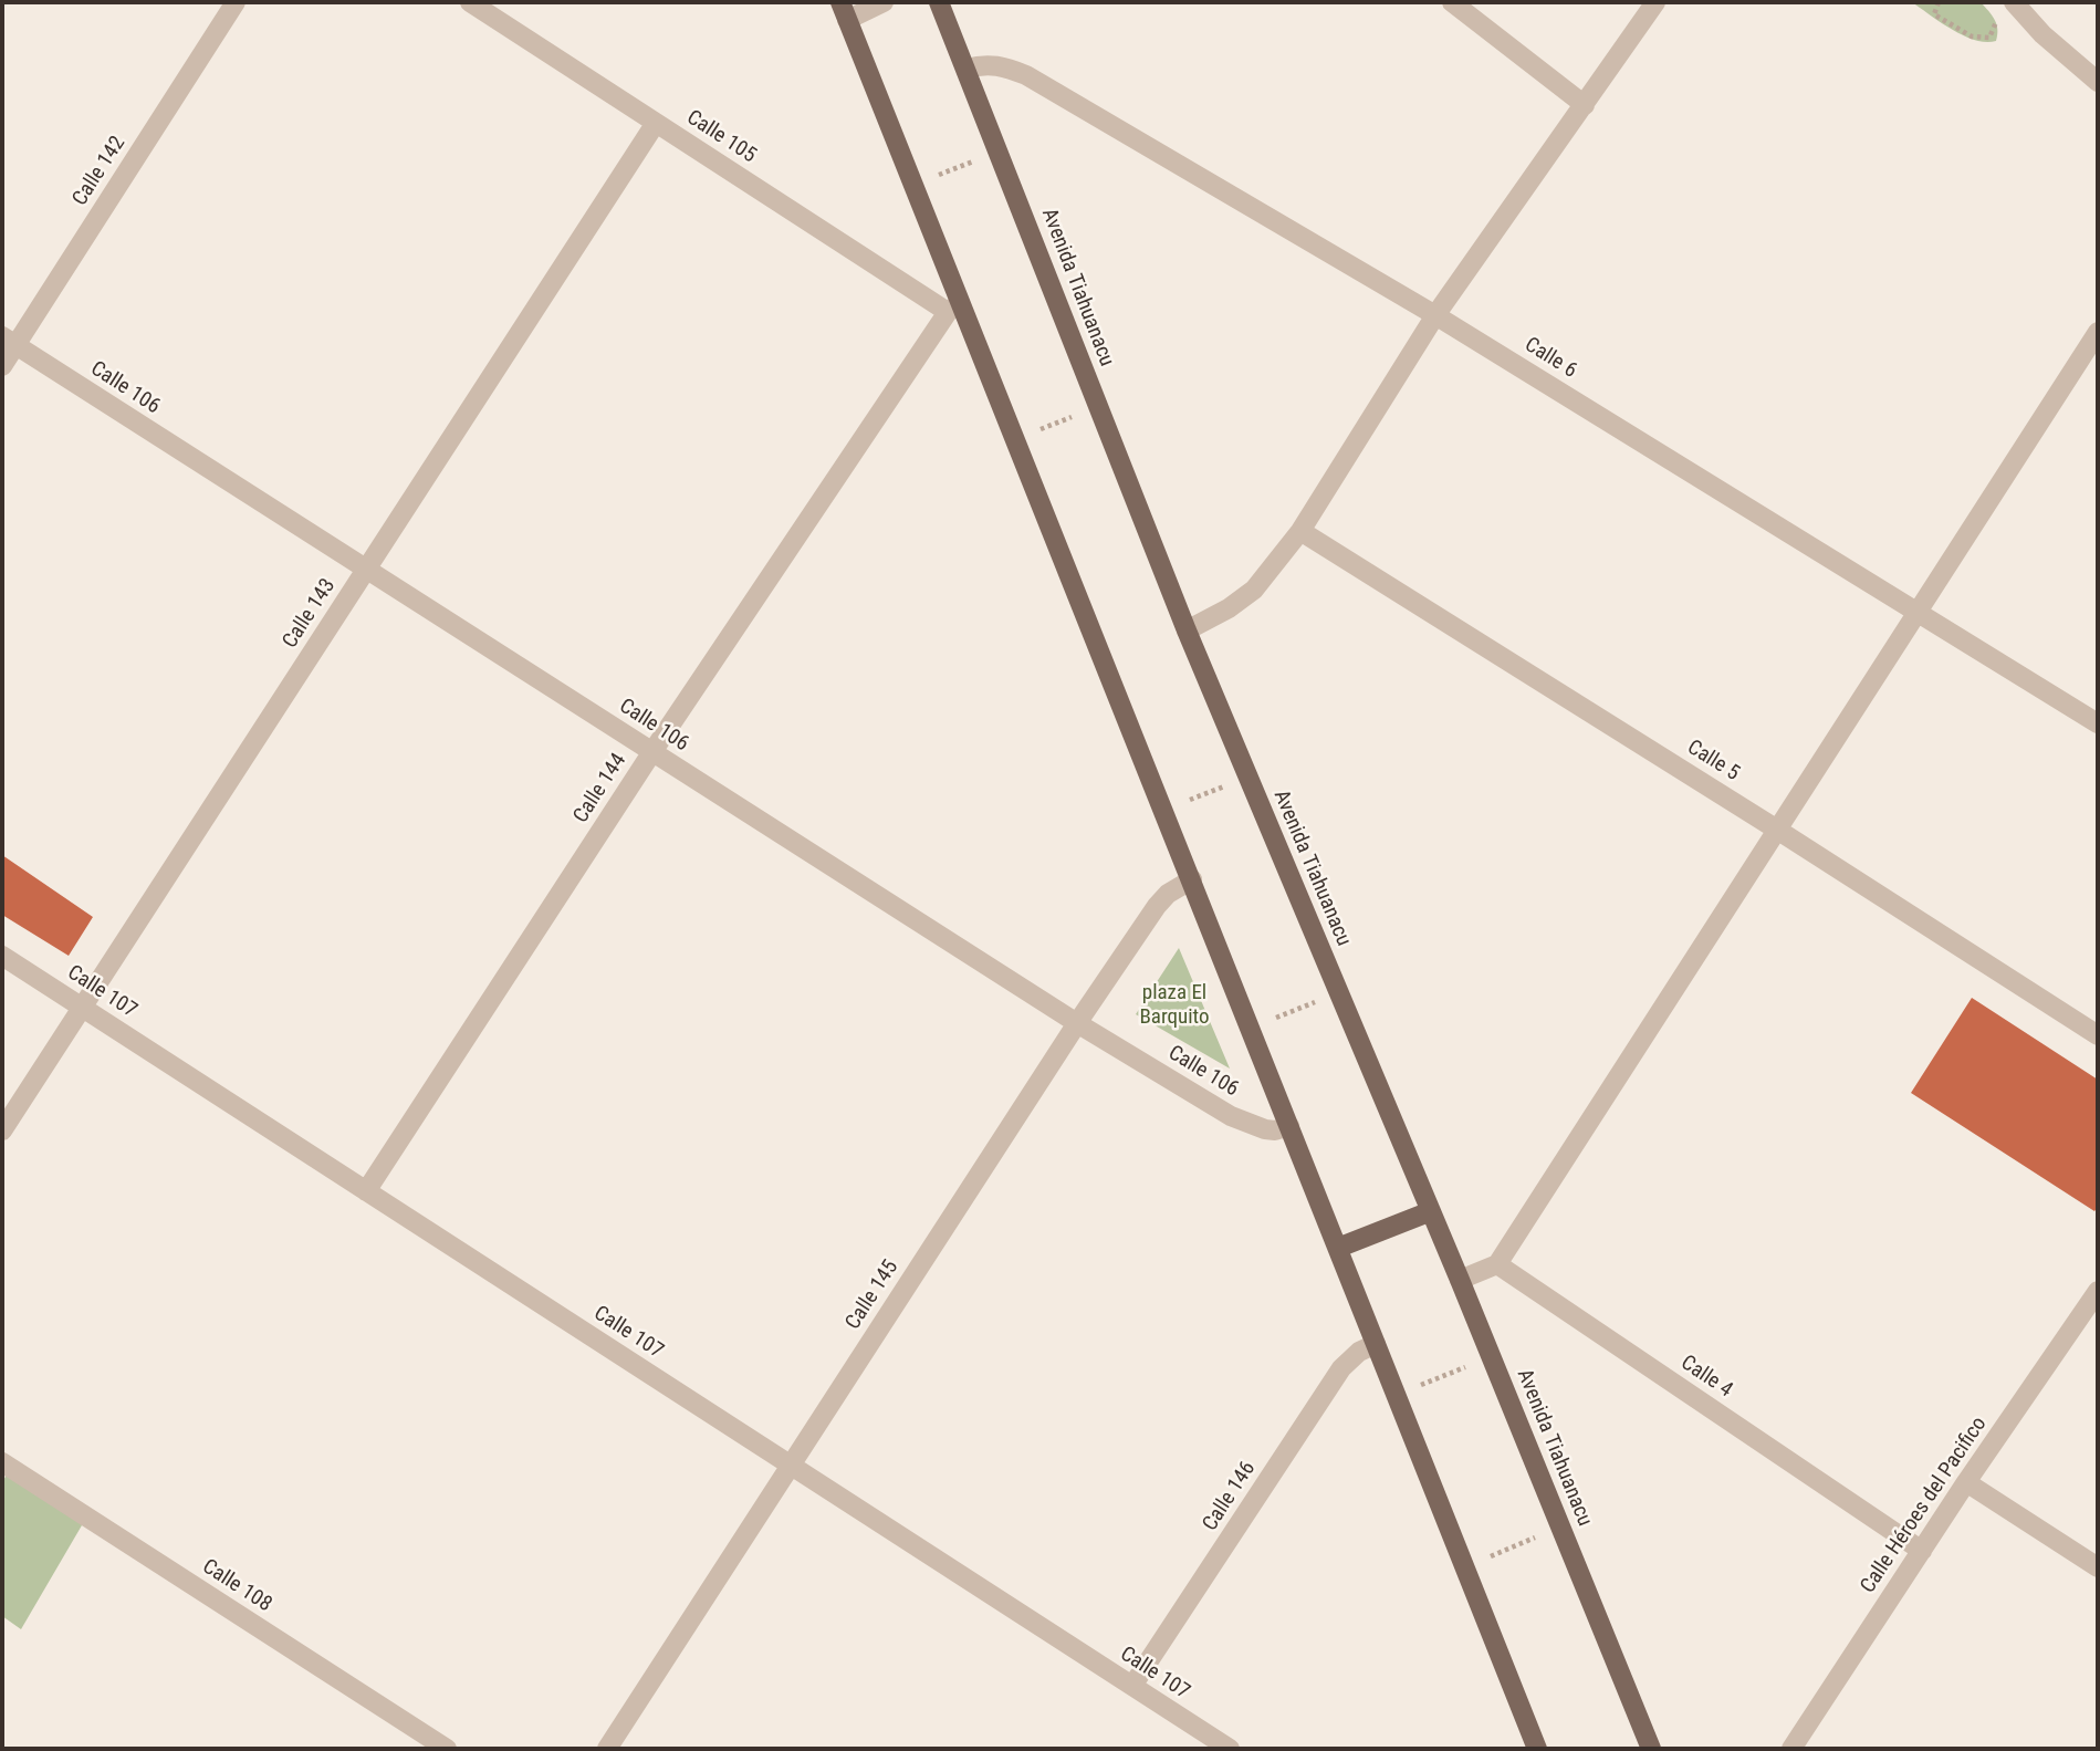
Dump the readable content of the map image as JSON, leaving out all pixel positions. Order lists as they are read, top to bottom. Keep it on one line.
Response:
{"streets":{"main road":["Avenida Tiahuanacu"],"street":["Calle 105","Calle 142","Calle 6","Calle 106","Calle 143","Calle 5","Calle 144","Calle 107","Calle 145","Calle 4","Calle 146","Calle Héroes del Pacifico","Calle 108"]},"crossings":[["Calle 105","Calle 143"],["Calle 105","Calle 144"],["Calle 142","Calle 106"],["Avenida Tiahuanacu","Calle 6"],["Calle 106","Calle 143"],["Calle 106","Calle 144"],["Calle 106","Calle 145"],["Calle 143","Calle 107"],["Calle 144","Calle 107"],["Calle 107","Calle 145"],["Calle 107","Calle 146"],["Calle 4","Calle Héroes del Pacifico"]],"parks":["plaza El Barquito"]}
